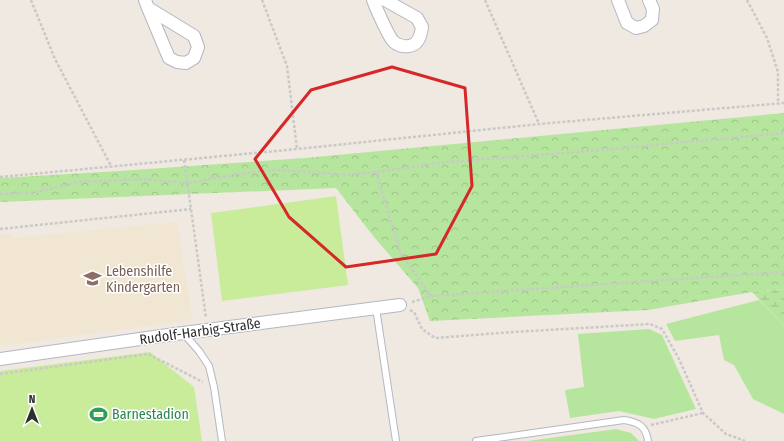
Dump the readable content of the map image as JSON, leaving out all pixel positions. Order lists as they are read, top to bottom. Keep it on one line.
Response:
{"streets":{"street":["Rudolf-Harbig-Straße"]},"places":{"school or university":["Lebenshilfe Kindergarten"],"sports":["Barnestadion"]},"north":"top"}
